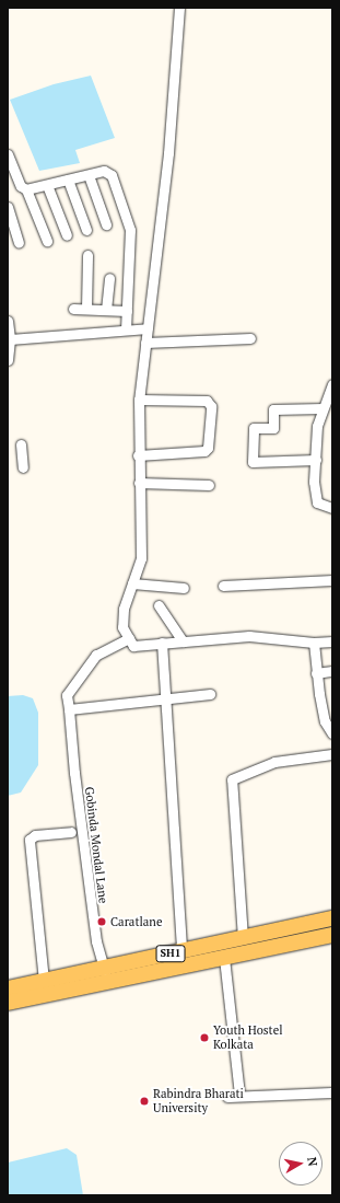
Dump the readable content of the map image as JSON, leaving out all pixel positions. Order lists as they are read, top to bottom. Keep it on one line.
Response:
{"streets":{"main road":["SH1"],"street":["Gobinda Mondal Lane"]},"crossings":[["Gobinda Mondal Lane","SH1"]],"places":["Caratlane","Youth Hostel Kolkata","Rabindra Bharati University"],"north":"right"}
